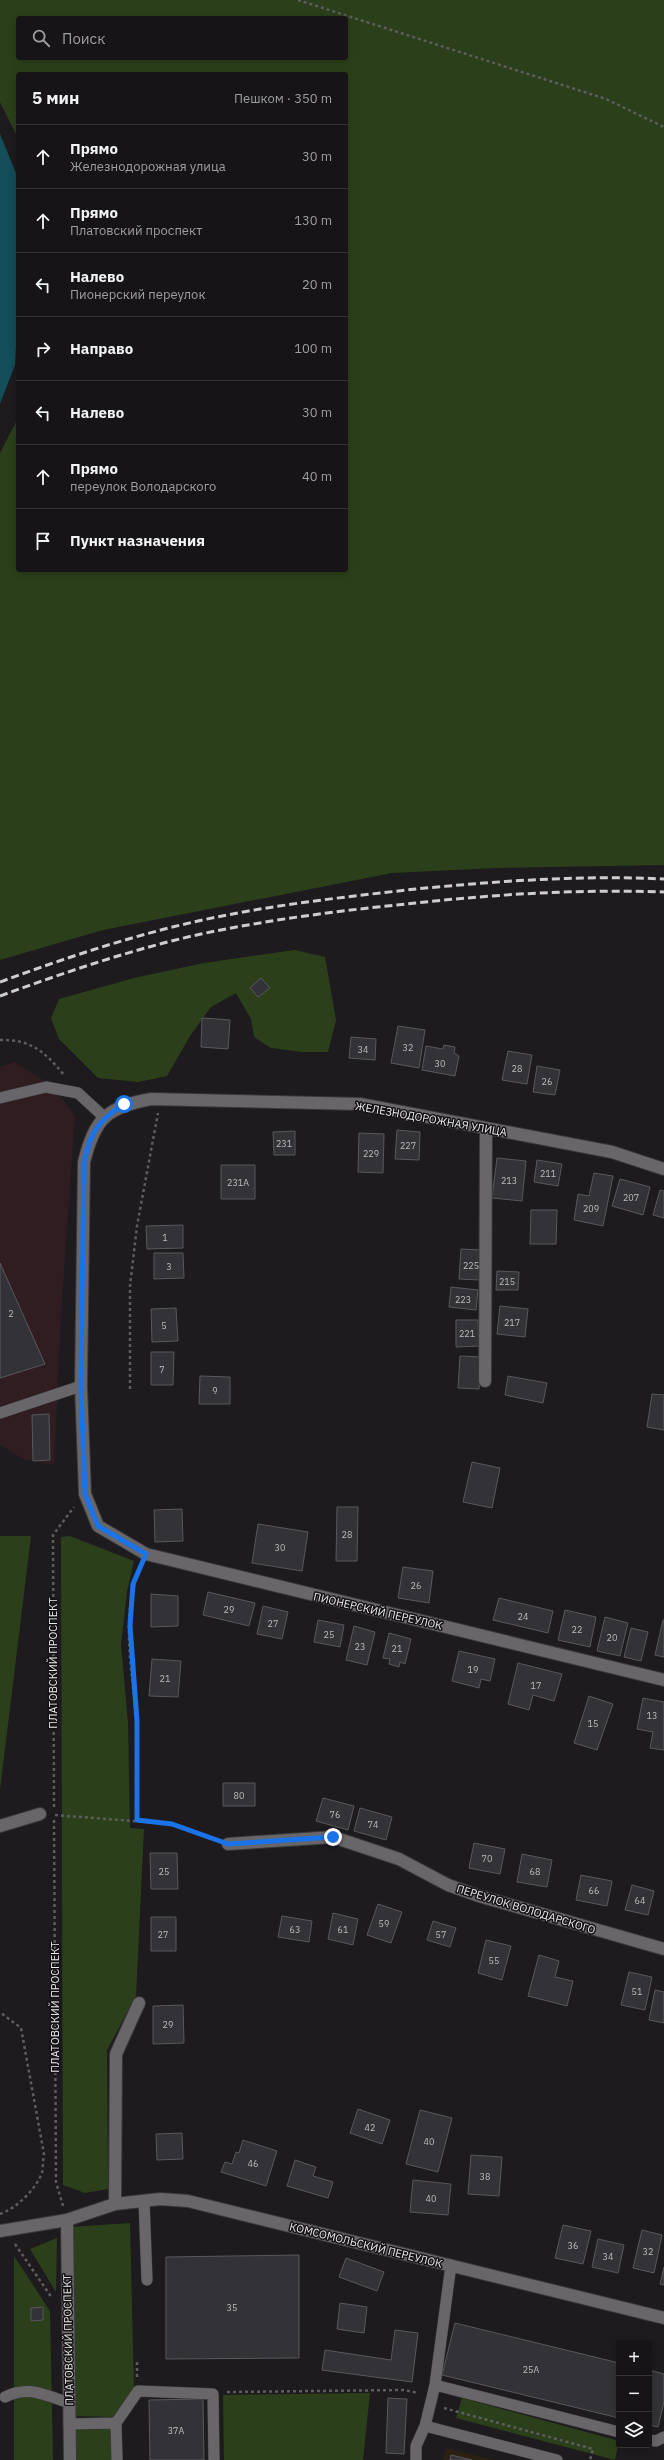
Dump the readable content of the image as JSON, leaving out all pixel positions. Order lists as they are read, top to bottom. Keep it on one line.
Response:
{"streets":{"street":["ЖЕЛЕЗНОДОРОЖНАЯ УЛИЦА","ПИОНЕРСКИЙ ПЕРЕУЛОК","ПЛАТОВСКИЙ ПРОСПЕКТ","ПЕРЕУЛОК ВОЛОДАРСКОГО","КОМСОМОЛЬСКИЙ ПЕРЕУЛОК"]},"crossings":[["ПИОНЕРСКИЙ ПЕРЕУЛОК","ПЛАТОВСКИЙ ПРОСПЕКТ"],["ПЛАТОВСКИЙ ПРОСПЕКТ","КОМСОМОЛЬСКИЙ ПЕРЕУЛОК"]],"house_numbers":["32","34","30","28","26","231","227","229","211","213","231А","207","209","1","225","3","215","223","2","217","5","221","7","9","28","30","26","29","24","27","22","25","20","23","21","19","21","17","13","15","80","76","74","70","25","68","66","64","59","63","61","27","57","55","51","29","42","40","46","38","40","36","32","34","35","25А","37А"],"page":{"search":"Поиск","heading":["5 мин","Пешком · 350 m"],"list":[["Прямо","Железнодорожная улица","30 m"],["Прямо","Платовский проспект","130 m"],["Налево","Пионерский переулок","20 m"],["Направо","100 m"],["Налево","30 m"],["Прямо","переулок Володарского","40 m"],"Пункт назначения"],"map_buttons":["+","−"]}}
